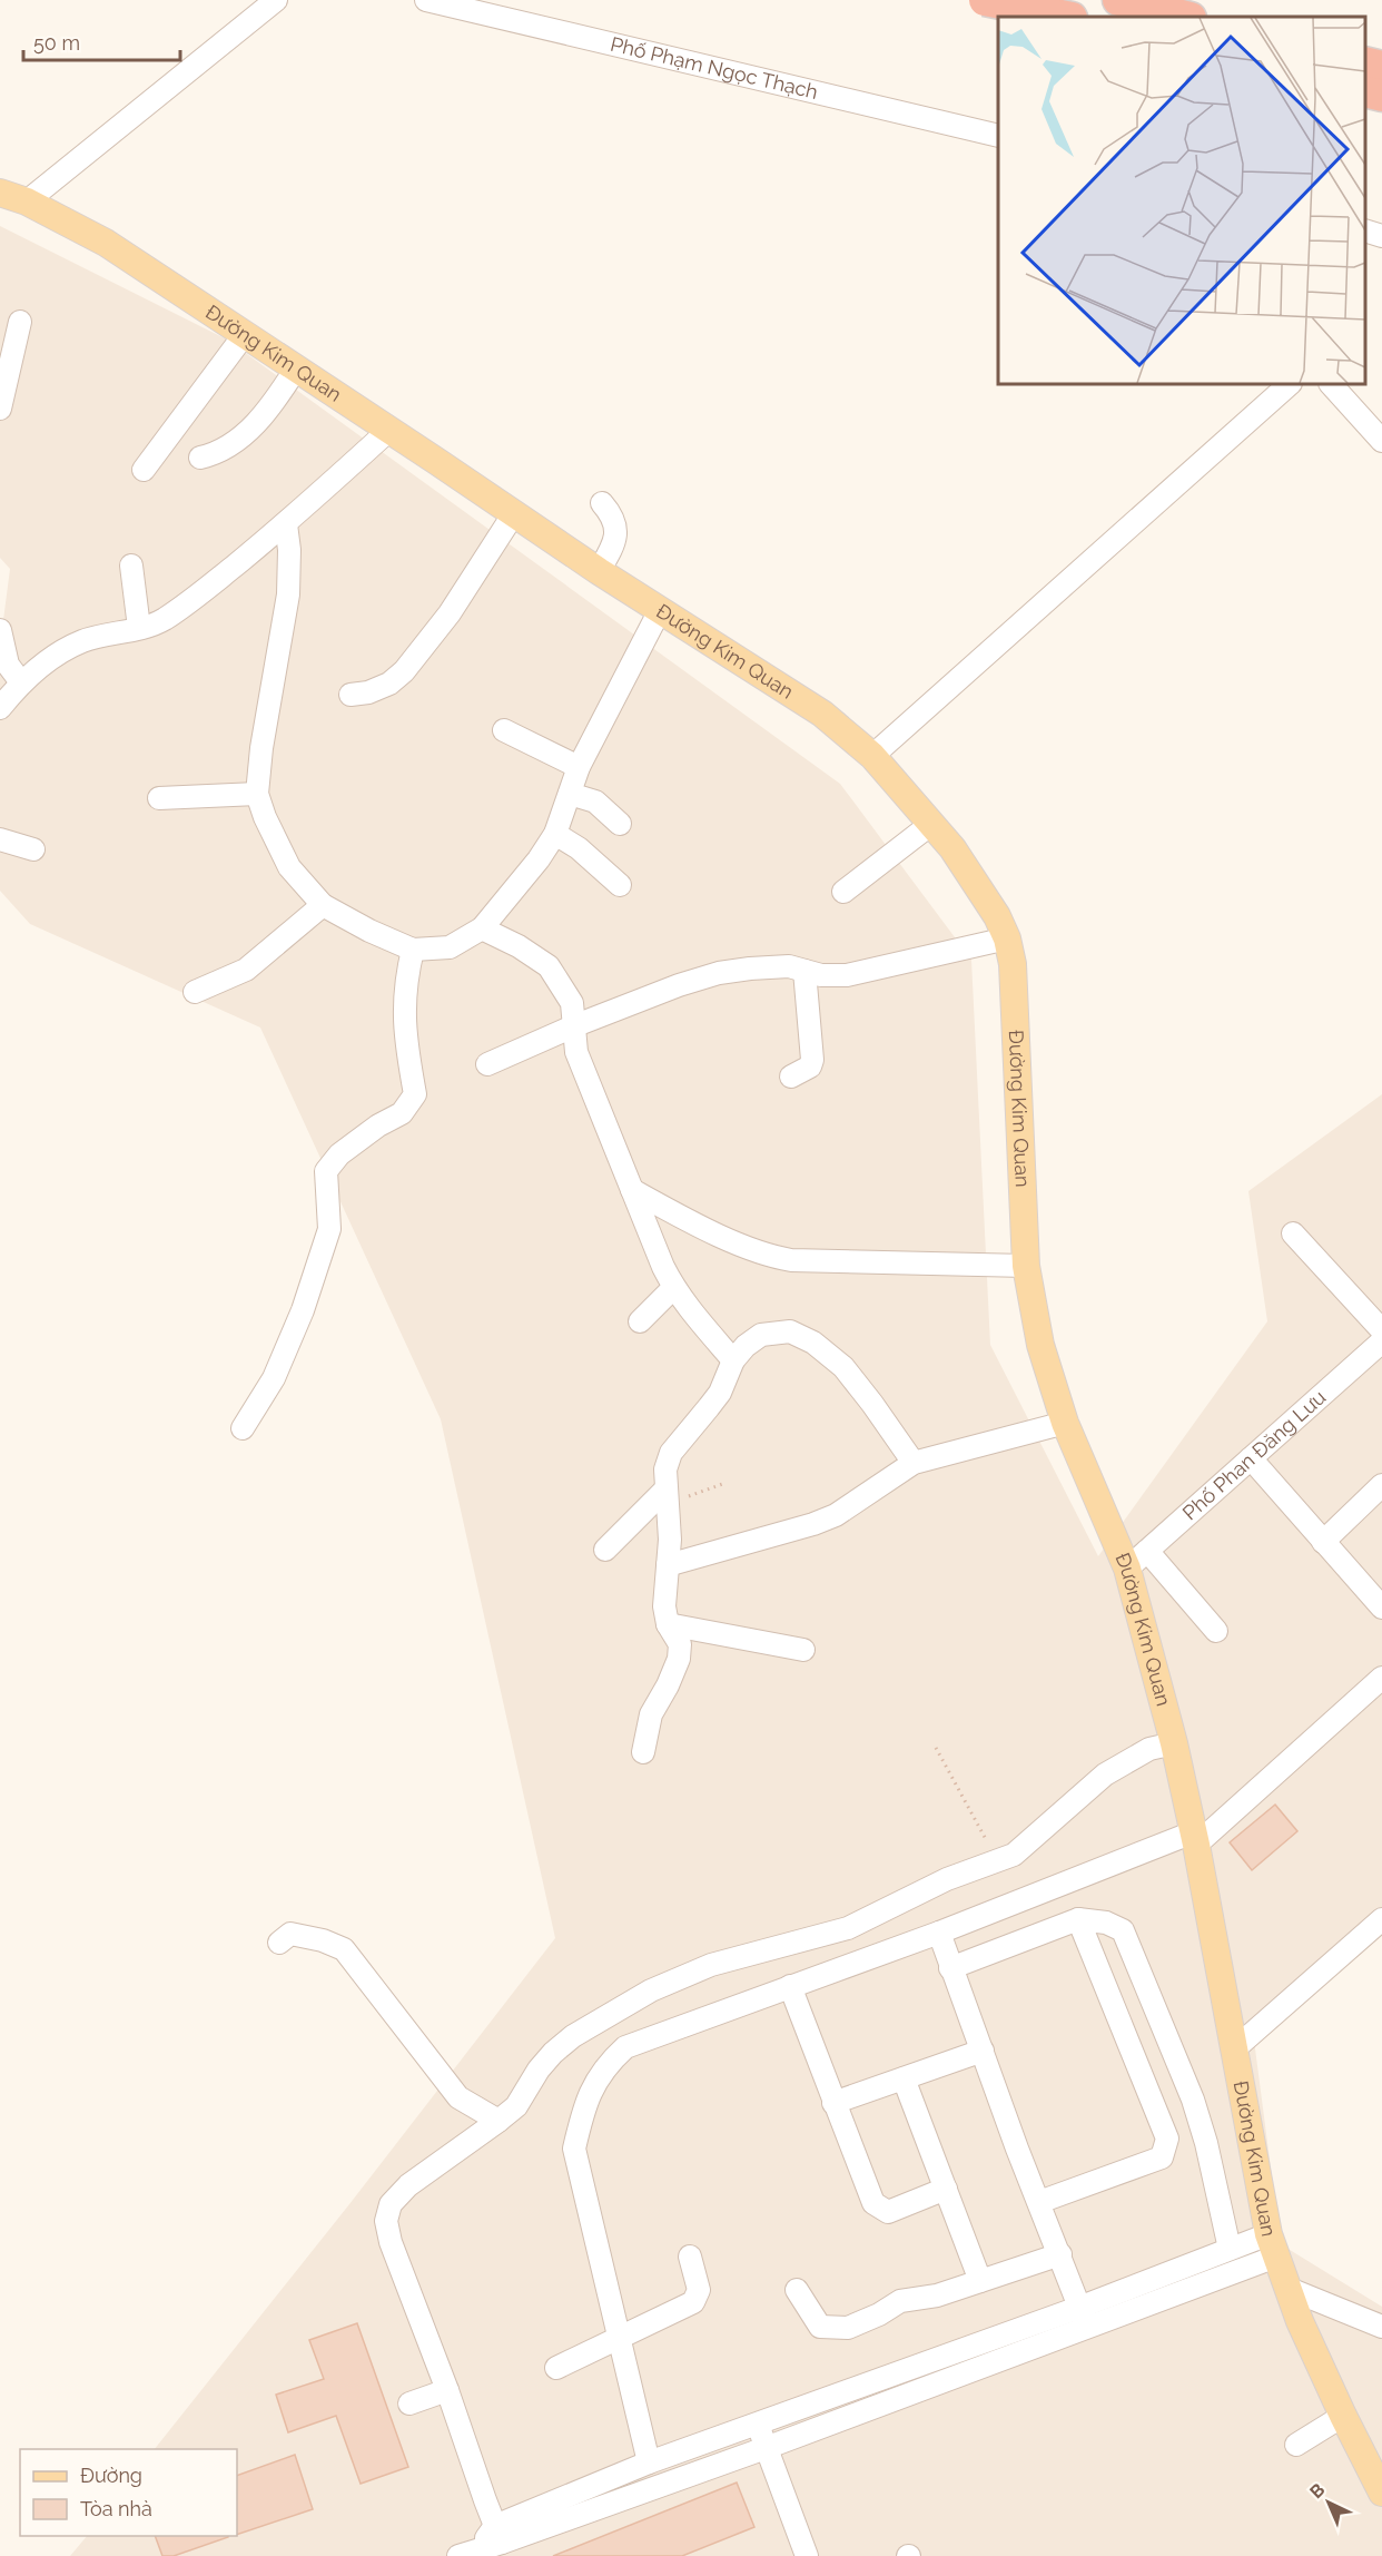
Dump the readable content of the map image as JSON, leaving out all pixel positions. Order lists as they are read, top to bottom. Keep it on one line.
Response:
{"streets":{"main road":["Đường Kim Quan"],"street":["Phố Phạm Ngọc Thạch","Phố Phan Đăng Lưu"]},"crossings":[["Đường Kim Quan","Phố Phan Đăng Lưu"]],"legend":["Đường","Tòa nhà"],"scale_bar":"50 m","north":"top left"}
